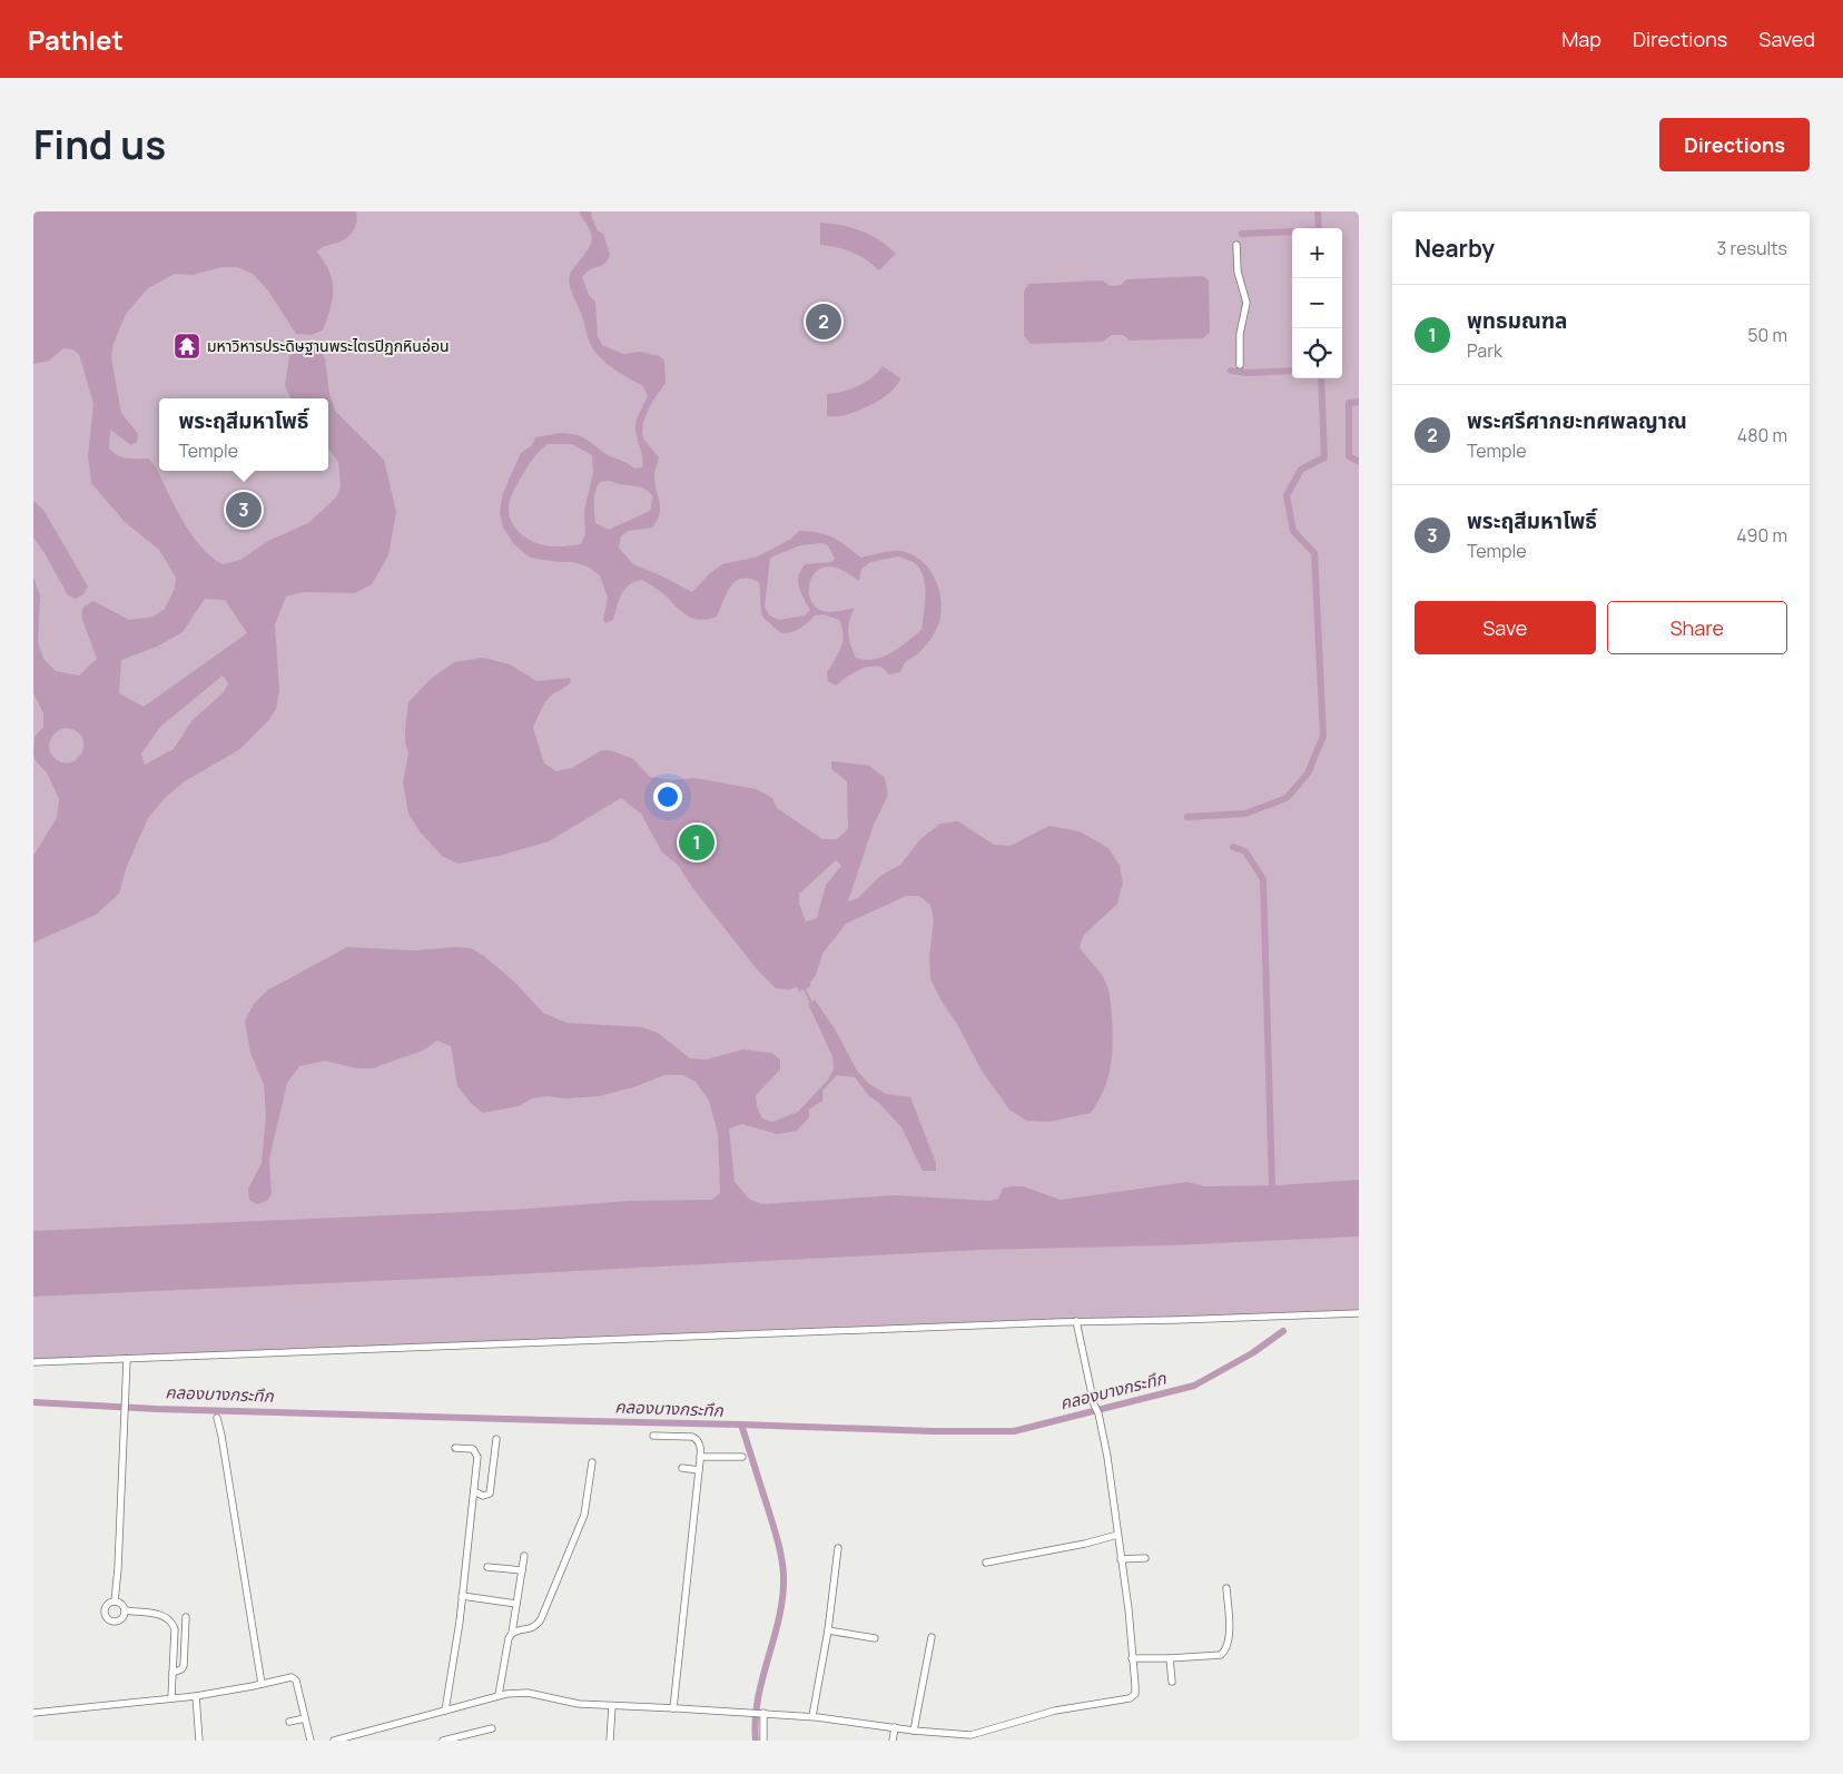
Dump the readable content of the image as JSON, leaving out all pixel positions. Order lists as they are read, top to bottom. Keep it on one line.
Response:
{"water":["คลองบางกระทึก"],"places":{"temple":["มหาวิหารประดิษฐานพระไตรปิฏกหินอ่อน"]},"page":{"header":"Pathlet","nav":["Map","Directions","Saved"],"title":"Find us","buttons":["Directions",["Save","Share"]],"heading":["Nearby","3 results"],"map_buttons":["+","−"],"list":[{"mark":"1","name":"พุทธมณฑล","note":"Park","value":"50 m"},{"mark":"2","name":"พระศรีศากยะทศพลญาณ","note":"Temple","value":"480 m"},{"mark":"3","name":"พระฤสีมหาโพธิ์","note":"Temple","value":"490 m"}],"pins":["2","3","1"],"popup":["พระฤสีมหาโพธิ์","Temple"]}}
